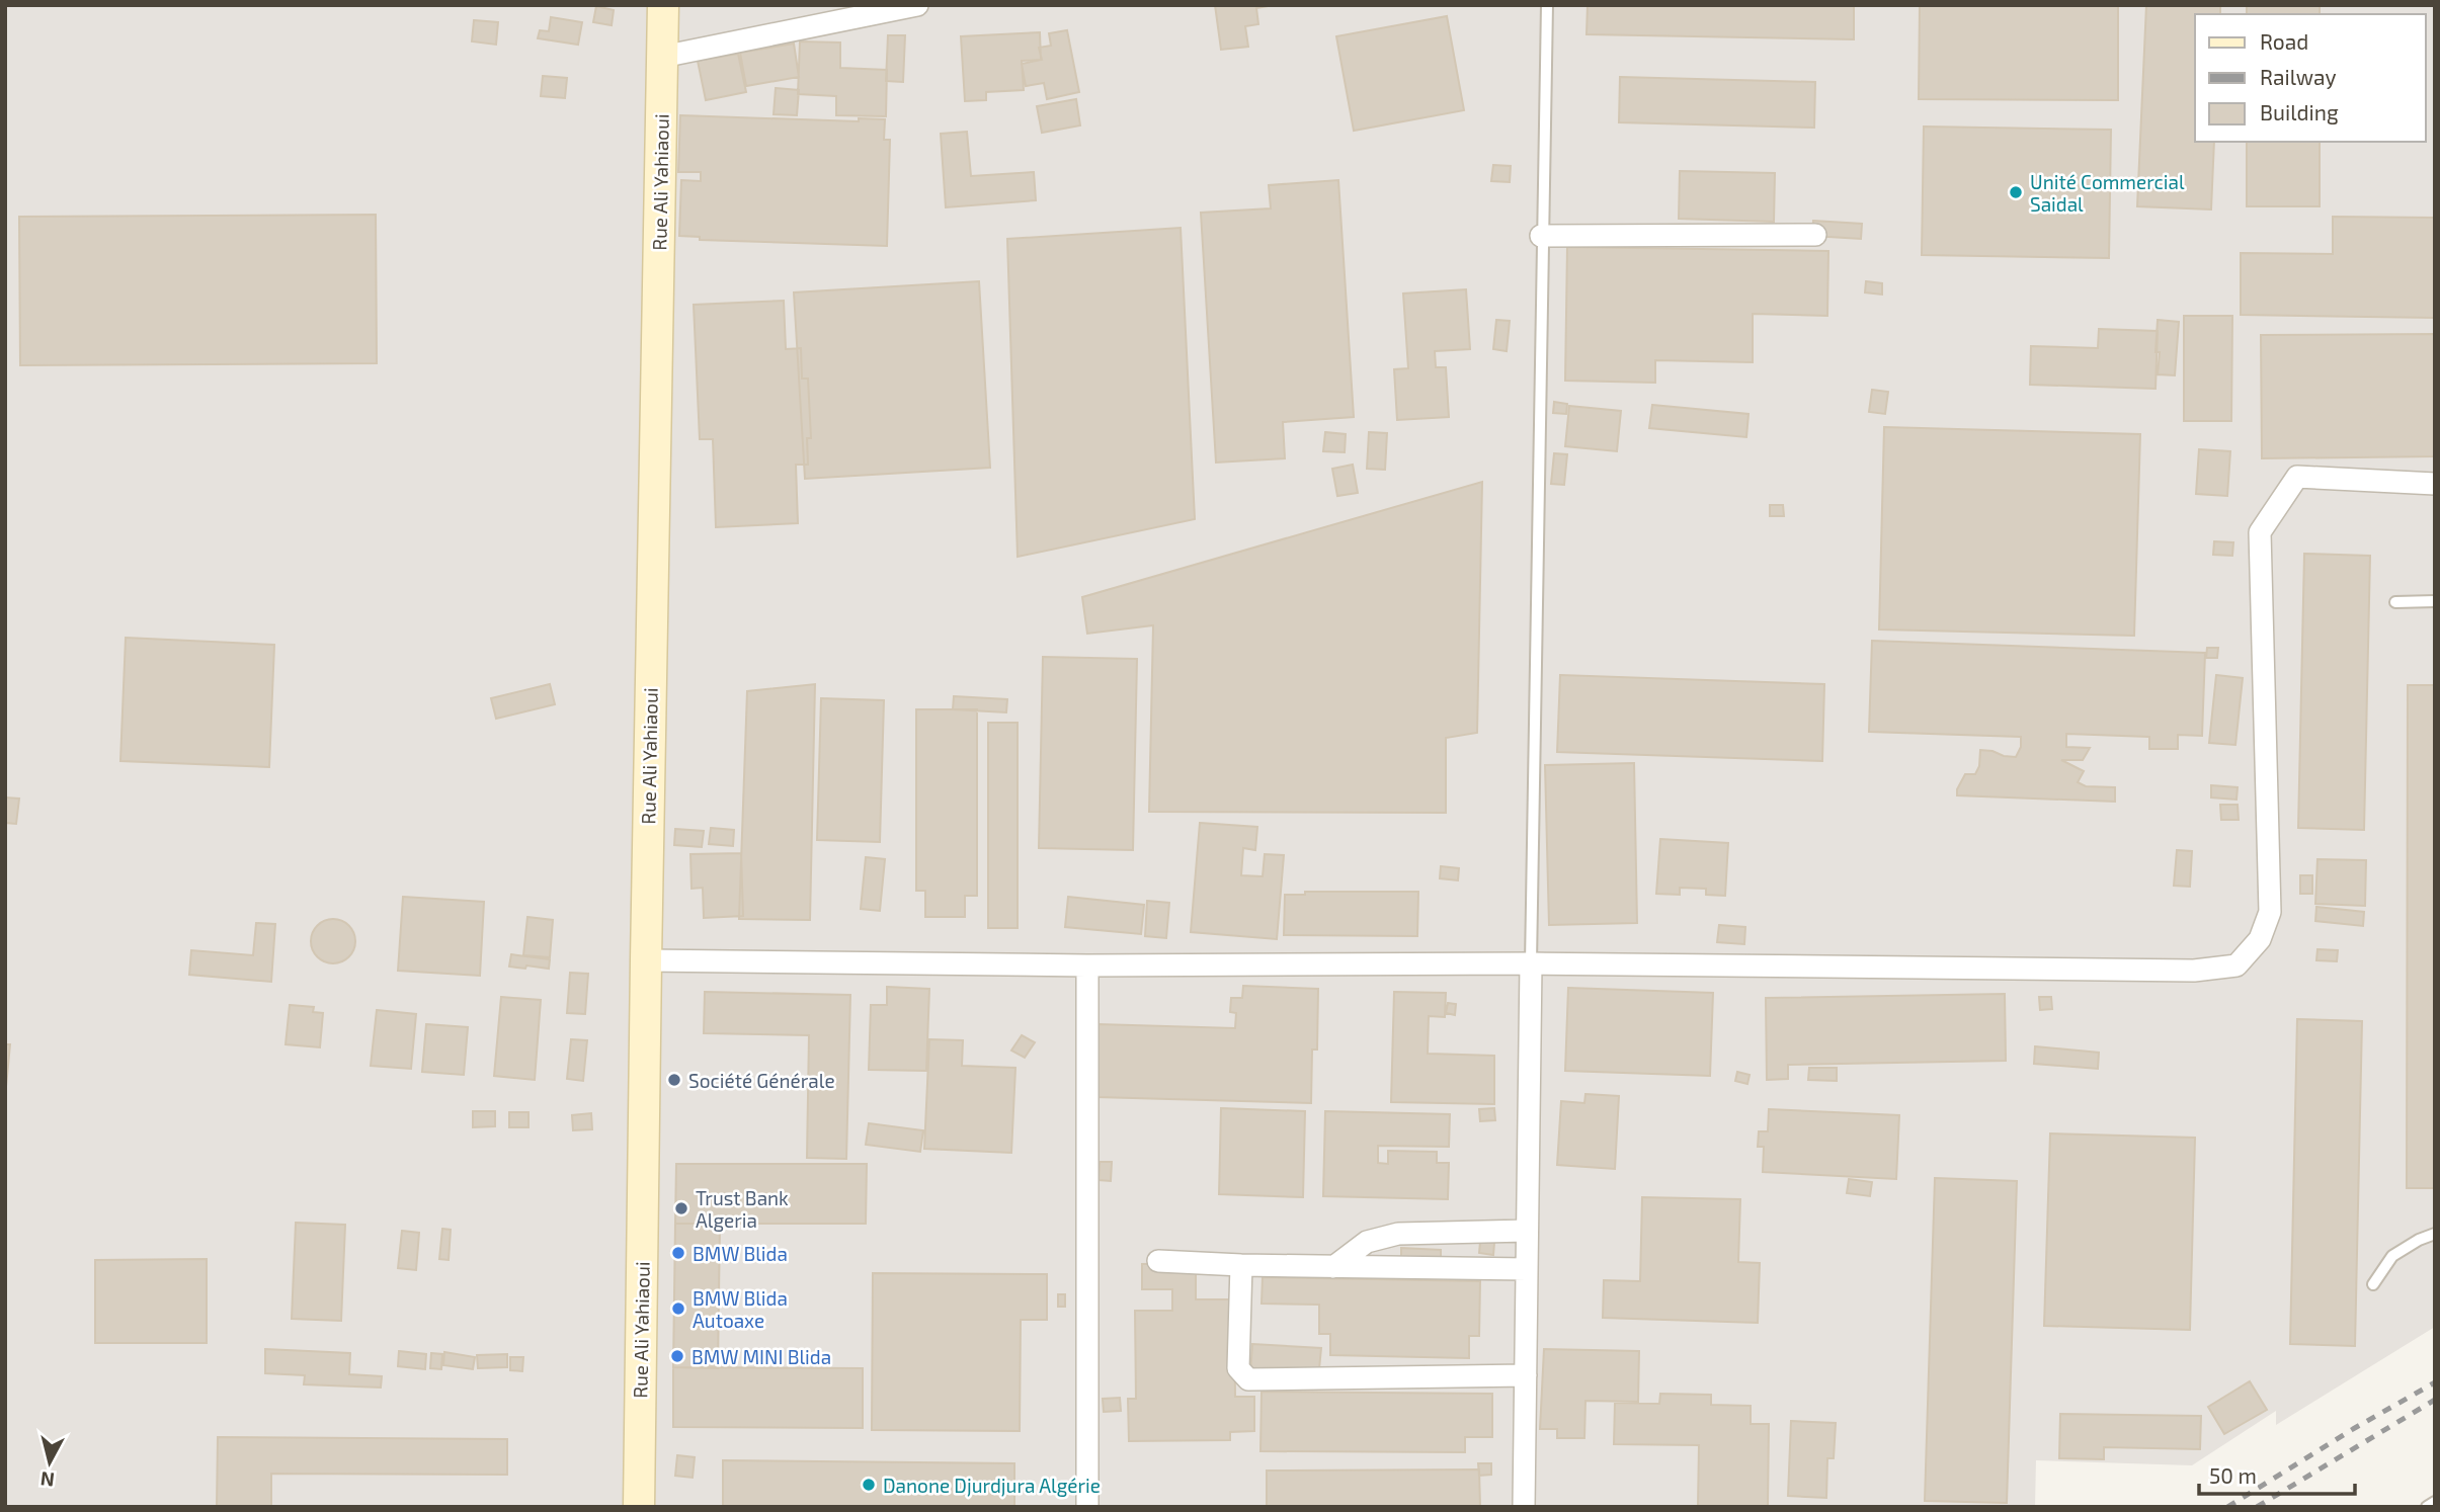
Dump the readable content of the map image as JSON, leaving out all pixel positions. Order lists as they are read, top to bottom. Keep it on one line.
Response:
{"streets":{"main road":["Rue Ali Yahiaoui"]},"places":["Unité Commercial Saidal","Société Générale","Trust Bank Algeria","BMW Blida","BMW Blida Autoaxe","BMW MINI Blida","Danone Djurdjura Algérie"],"legend":["Road","Railway","Building"],"scale_bar":"50 m","north":"bottom"}
